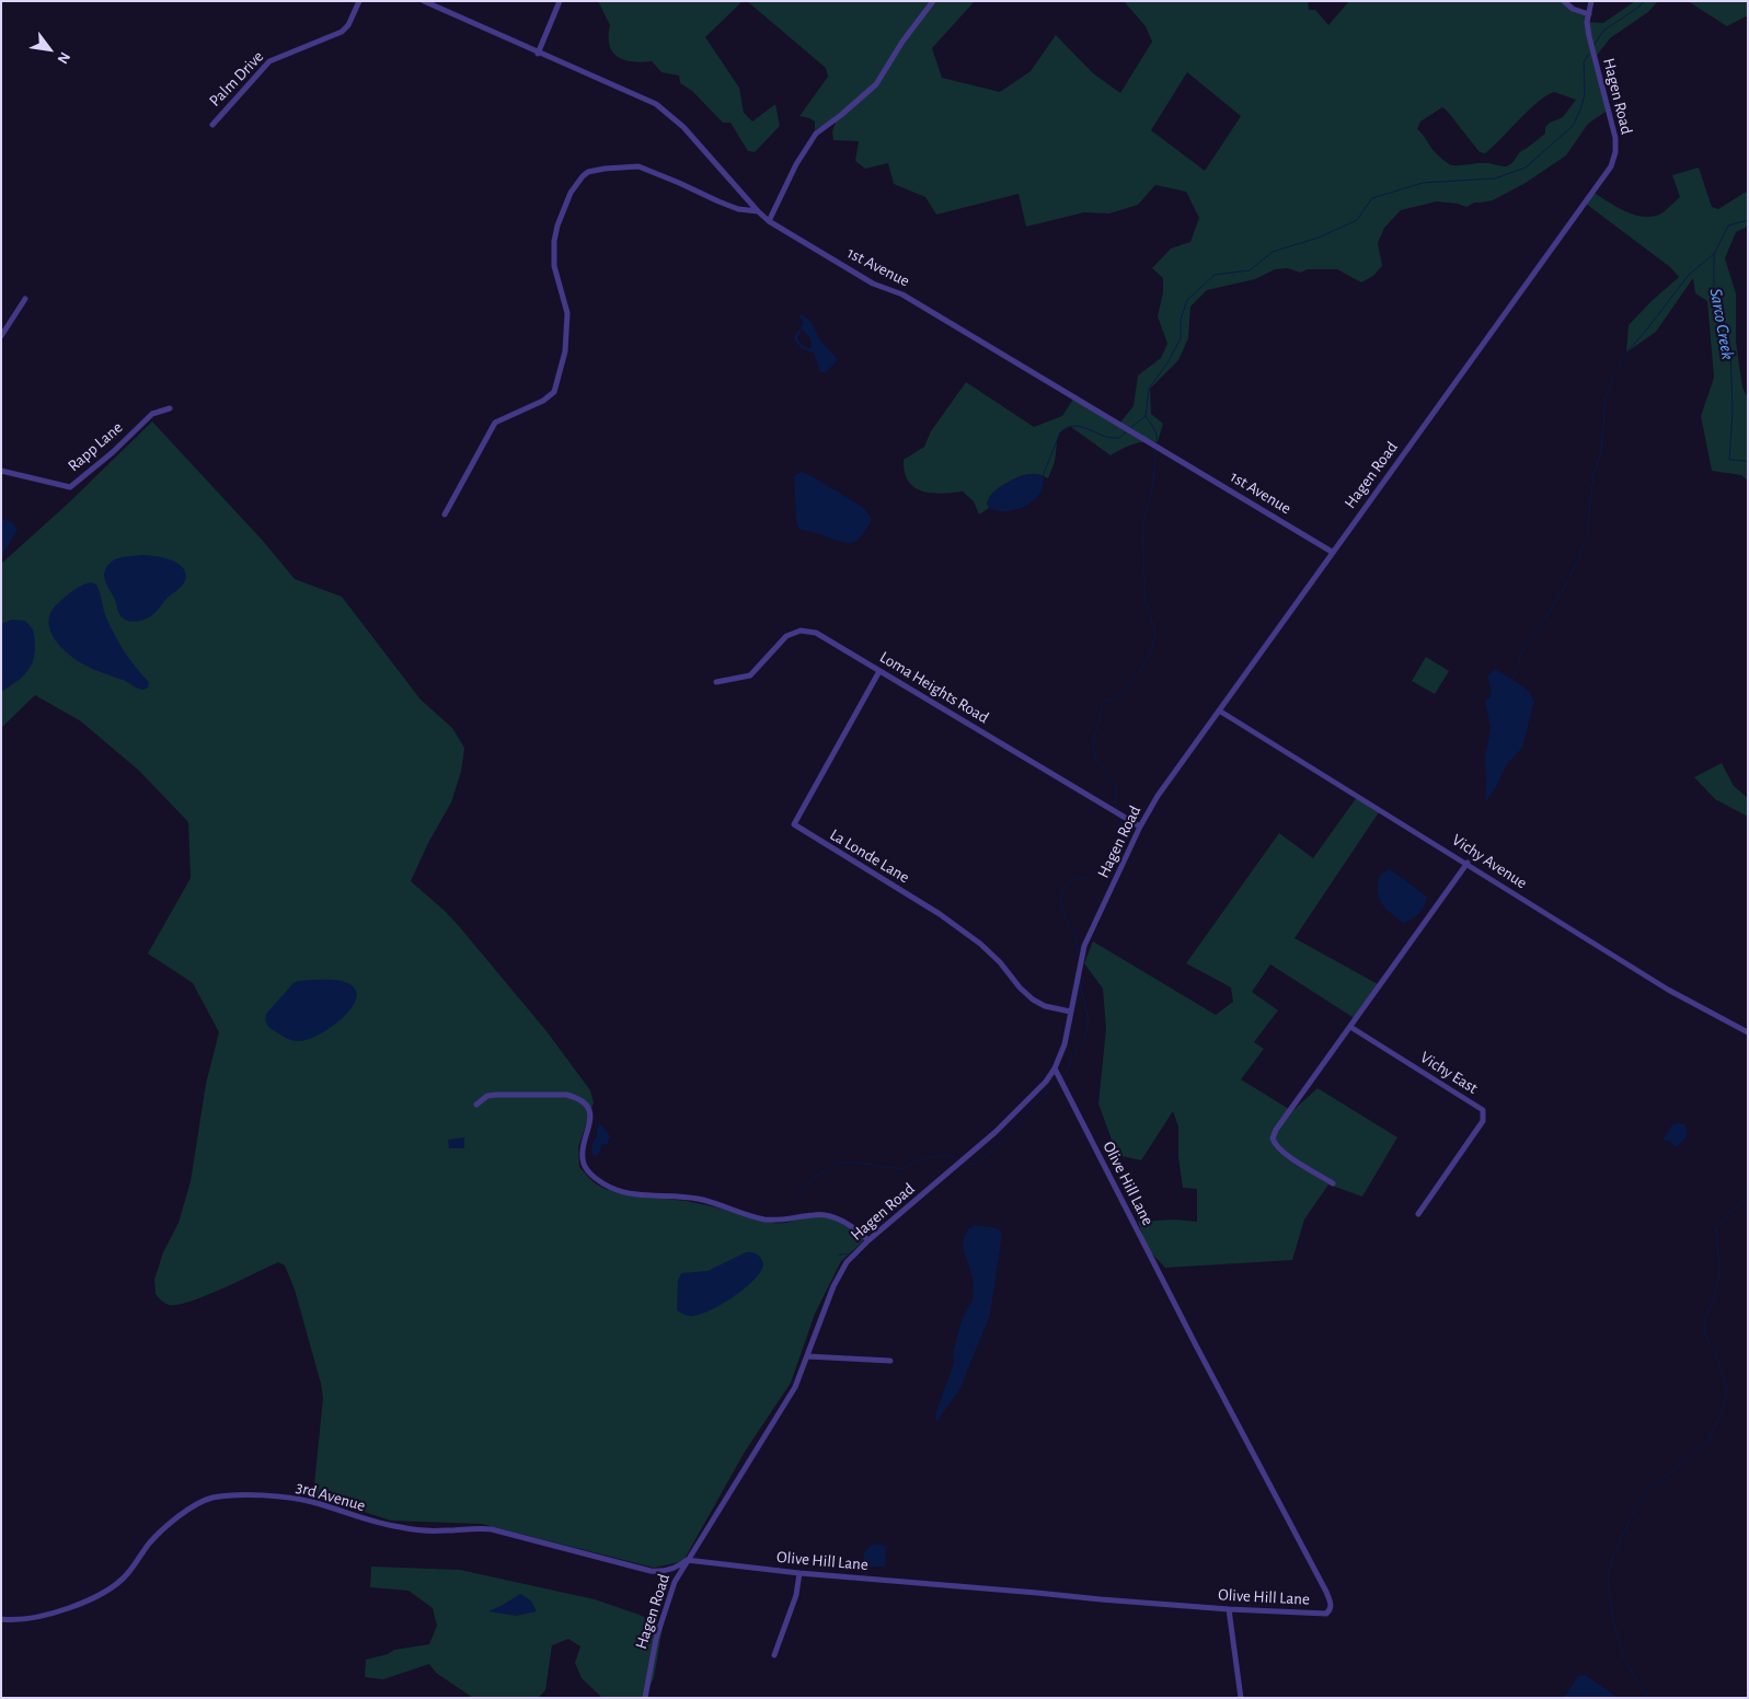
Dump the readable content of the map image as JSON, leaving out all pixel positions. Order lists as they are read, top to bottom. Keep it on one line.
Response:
{"streets":{"street":["Palm Drive","Hagen Road","1st Avenue","Rapp Lane","Loma Heights Road","La Londe Lane","Vichy Avenue","Vichy East","Olive Hill Lane","3rd Avenue"]},"crossings":[["Hagen Road","1st Avenue"],["Hagen Road","Loma Heights Road"],["Hagen Road","La Londe Lane"],["Hagen Road","Vichy Avenue"],["Hagen Road","Olive Hill Lane"],["Hagen Road","3rd Avenue"],["Loma Heights Road","La Londe Lane"],["Olive Hill Lane","3rd Avenue"]],"water":["Sarco Creek"],"north":"bottom right"}
